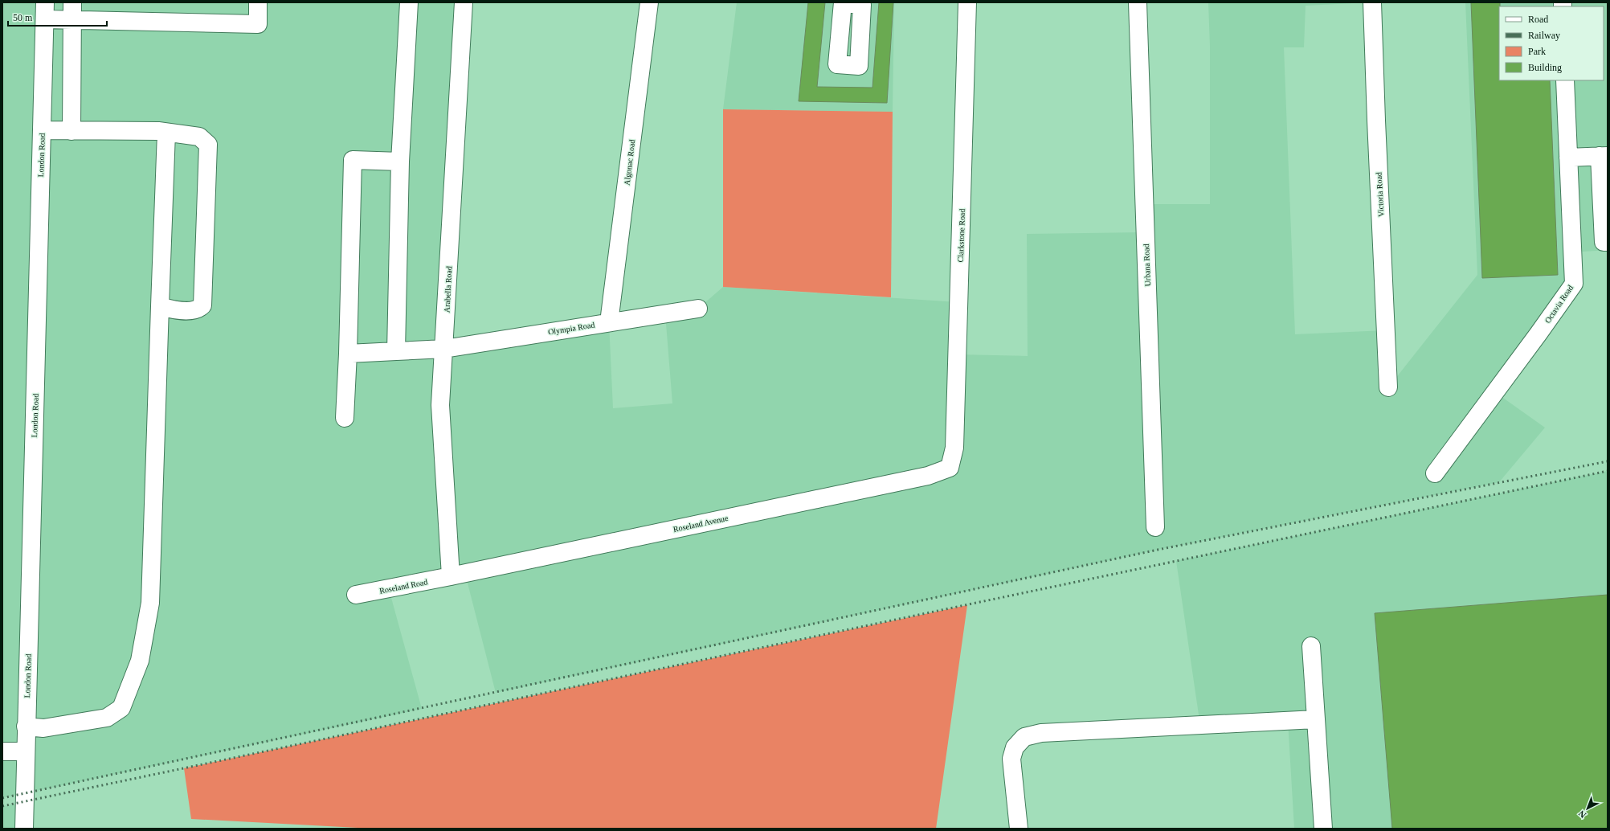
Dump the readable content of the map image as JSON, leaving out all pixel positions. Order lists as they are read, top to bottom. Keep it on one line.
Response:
{"streets":{"street":["London Road","Algonac Road","Victoria Road","Clarkstone Road","Urbana Road","Arabella Road","Octavia Road","Olympia Road","Roseland Avenue","Roseland Road"]},"crossings":[["Algonac Road","Olympia Road"],["Clarkstone Road","Roseland Avenue"],["Arabella Road","Olympia Road"],["Arabella Road","Roseland Avenue"],["Arabella Road","Roseland Road"],["Roseland Avenue","Roseland Road"]],"legend":["Road","Railway","Park","Building"],"scale_bar":"50 m","north":"bottom left"}
